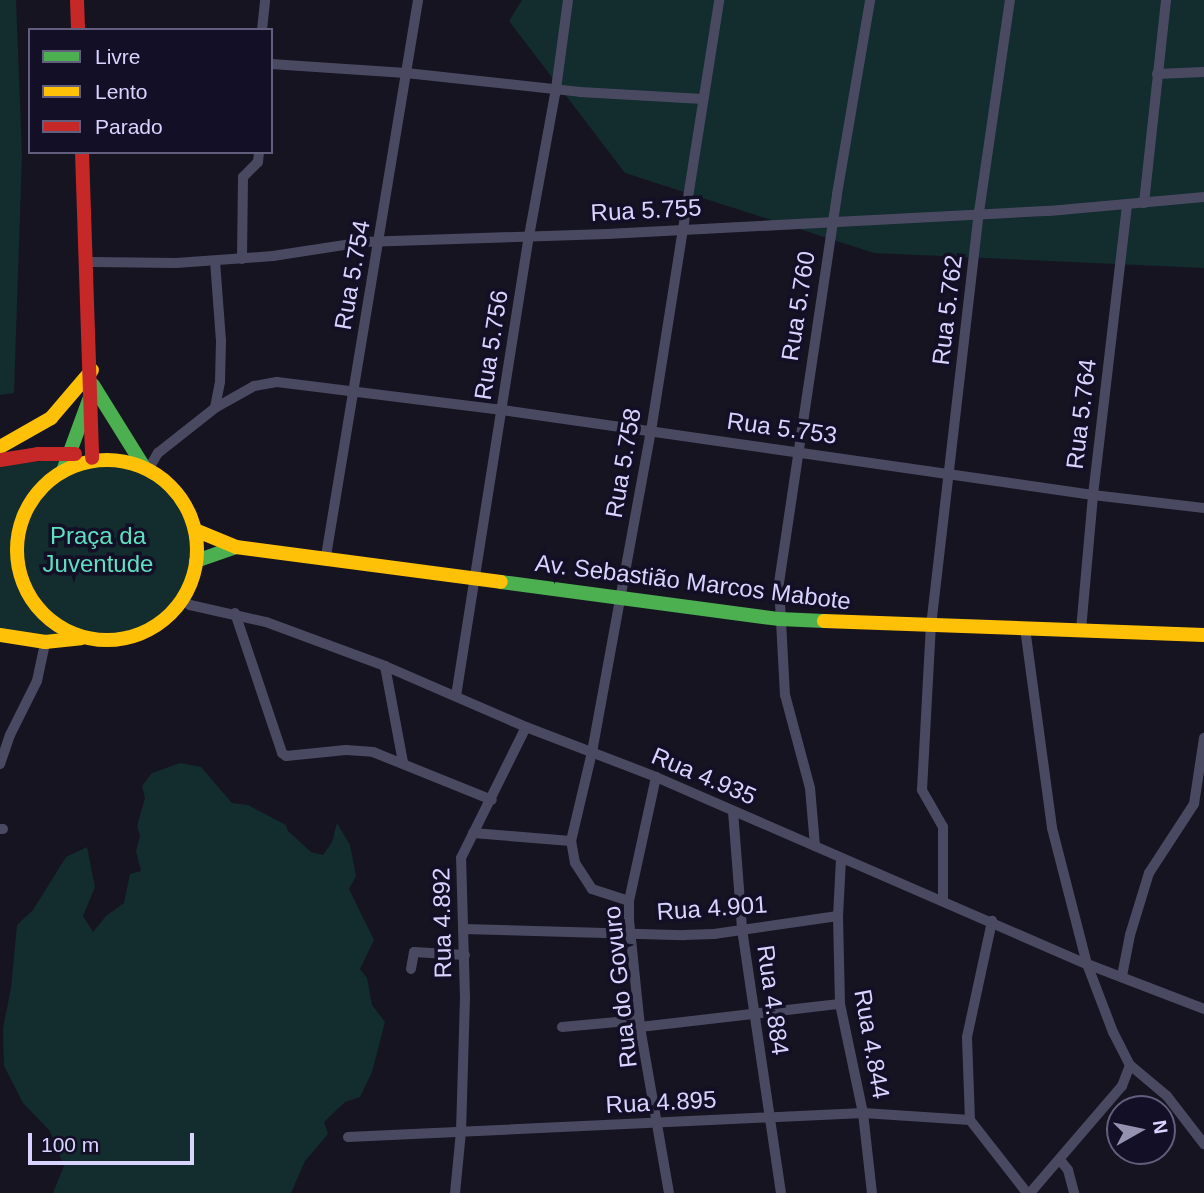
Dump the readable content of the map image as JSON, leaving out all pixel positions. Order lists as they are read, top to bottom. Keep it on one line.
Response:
{"streets":{"main road":["Av. Sebastião Marcos Mabote"],"street":["Rua 5.755","Rua 5.754","Rua 5.760","Rua 5.762","Rua 5.756","Rua 5.764","Rua 5.753","Rua 5.758","Rua 4.935","Rua 4.901","Rua 4.892","Rua do Govuro","Rua 4.884","Rua 4.844","Rua 4.895"]},"crossings":[["Rua 5.755","Rua 5.754"],["Rua 5.755","Rua 5.760"],["Rua 5.755","Rua 5.762"],["Rua 5.755","Rua 5.756"],["Rua 5.755","Rua 5.764"],["Rua 5.755","Rua 5.758"],["Rua 5.754","Rua 5.753"],["Rua 5.754","Av. Sebastião Marcos Mabote"],["Rua 5.760","Rua 5.753"],["Rua 5.760","Av. Sebastião Marcos Mabote"],["Rua 5.760","Rua 4.935"],["Rua 5.762","Rua 5.753"],["Rua 5.762","Av. Sebastião Marcos Mabote"],["Rua 5.762","Rua 4.935"],["Rua 5.756","Rua 5.753"],["Rua 5.756","Av. Sebastião Marcos Mabote"],["Rua 5.756","Rua 4.935"],["Rua 5.764","Rua 5.753"],["Rua 5.764","Av. Sebastião Marcos Mabote"],["Rua 5.753","Rua 5.758"],["Rua 5.753","Av. Sebastião Marcos Mabote"],["Rua 5.753","Rua 4.935"],["Rua 5.758","Av. Sebastião Marcos Mabote"],["Rua 5.758","Rua 4.935"],["Av. Sebastião Marcos Mabote","Rua 4.935"],["Rua 4.935","Rua 4.892"],["Rua 4.935","Rua do Govuro"],["Rua 4.935","Rua 4.884"],["Rua 4.935","Rua 4.844"],["Rua 4.901","Rua 4.892"],["Rua 4.901","Rua do Govuro"],["Rua 4.901","Rua 4.884"],["Rua 4.901","Rua 4.844"],["Rua 4.892","Rua 4.895"],["Rua do Govuro","Rua 4.895"],["Rua 4.884","Rua 4.895"],["Rua 4.844","Rua 4.895"]],"parks":["Praça da Juventude"],"legend":["Livre","Lento","Parado"],"scale_bar":"100 m","north":"right"}
